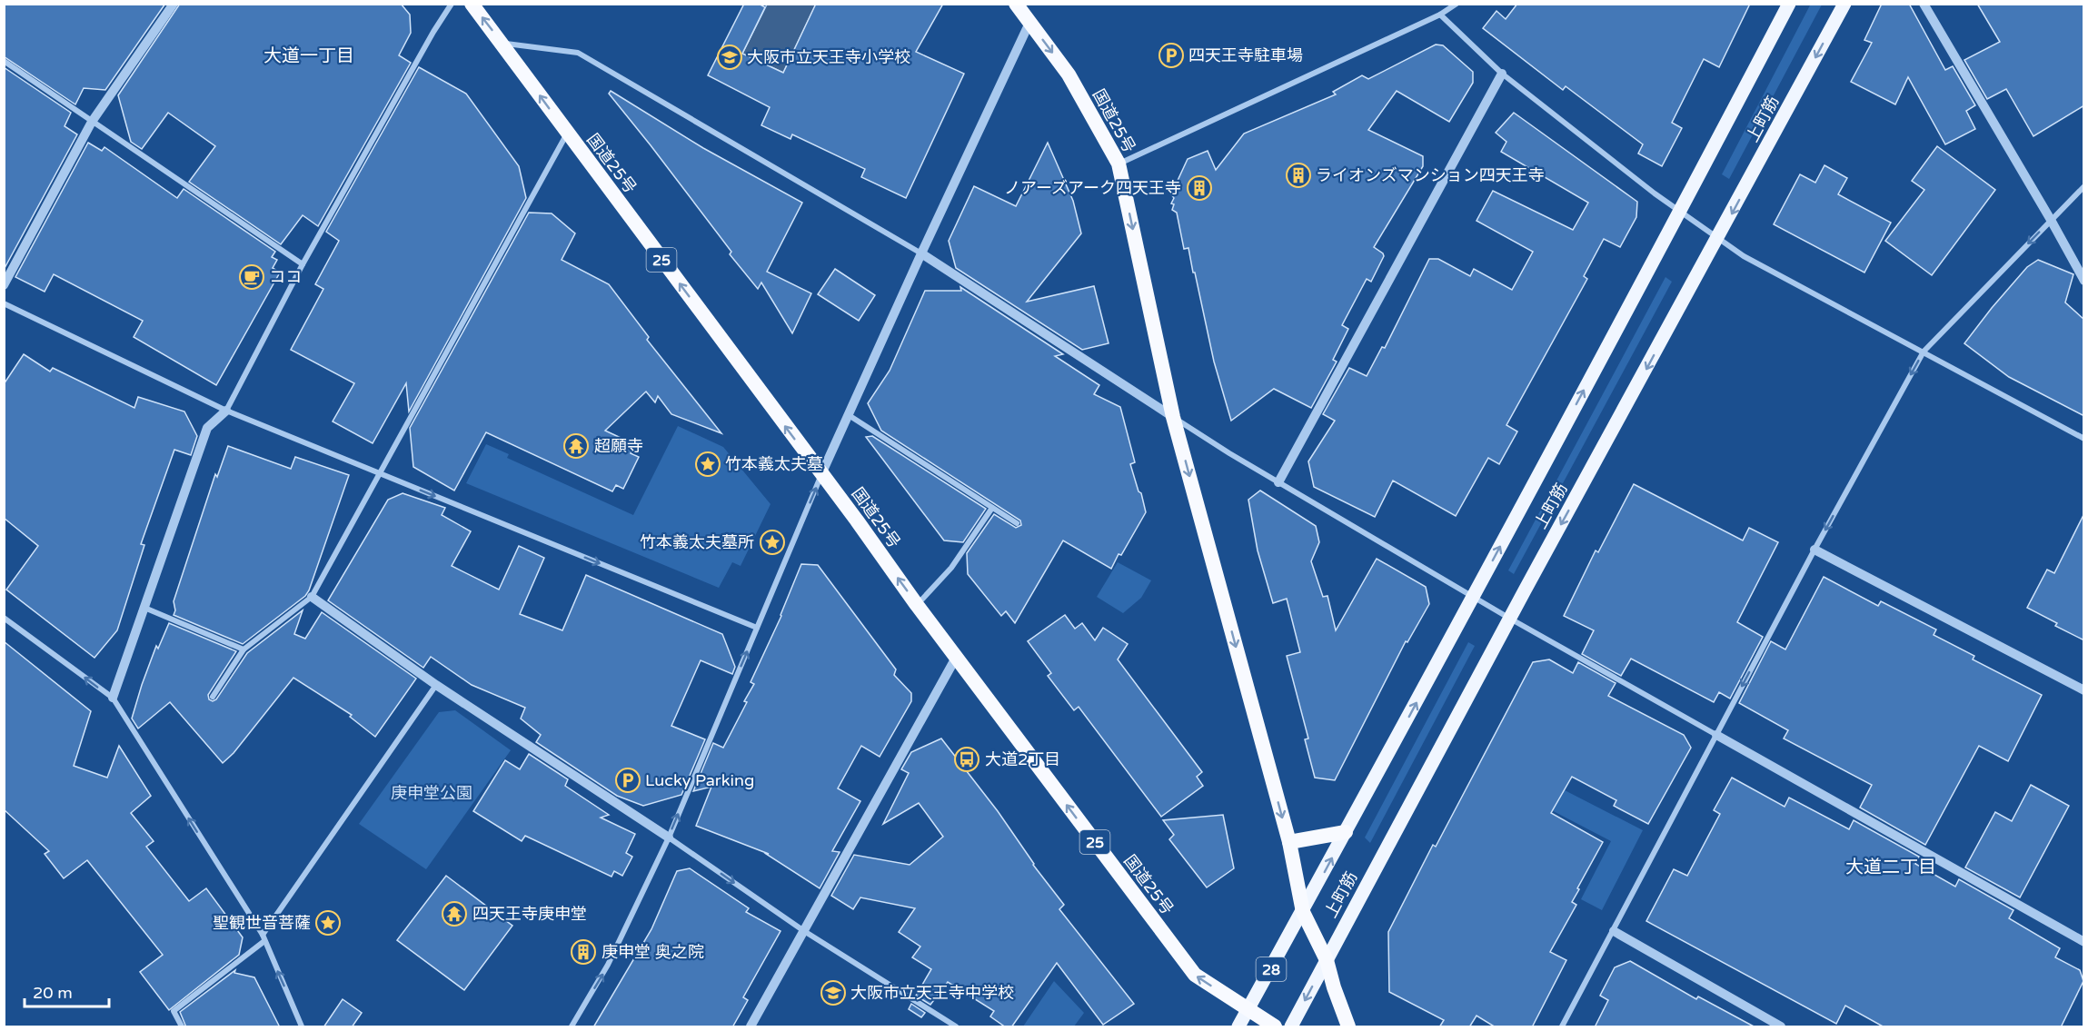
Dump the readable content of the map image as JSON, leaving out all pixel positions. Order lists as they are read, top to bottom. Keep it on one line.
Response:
{"streets":{"highway":["国道25号","25"],"main road":["上町筋","28"]},"crossings":[["上町筋","国道25号"]],"districts":["大道一丁目","大道二丁目"],"parks":["庚申堂公園"],"places":{"parking":["四天王寺駐車場","Lucky Parking"],"school or university":["大阪市立天王寺小学校","大阪市立天王寺中学校"],"building":["ライオンズマンション四天王寺","ノアーズアーク四天王寺","庚申堂 奥之院"],"cafe":["ココ"],"temple":["超願寺","四天王寺庚申堂"],"place":["竹本義太夫墓","竹本義太夫墓所","聖観世音菩薩"],"bus stop":["大道2丁目"]},"scale_bar":"20 m"}
